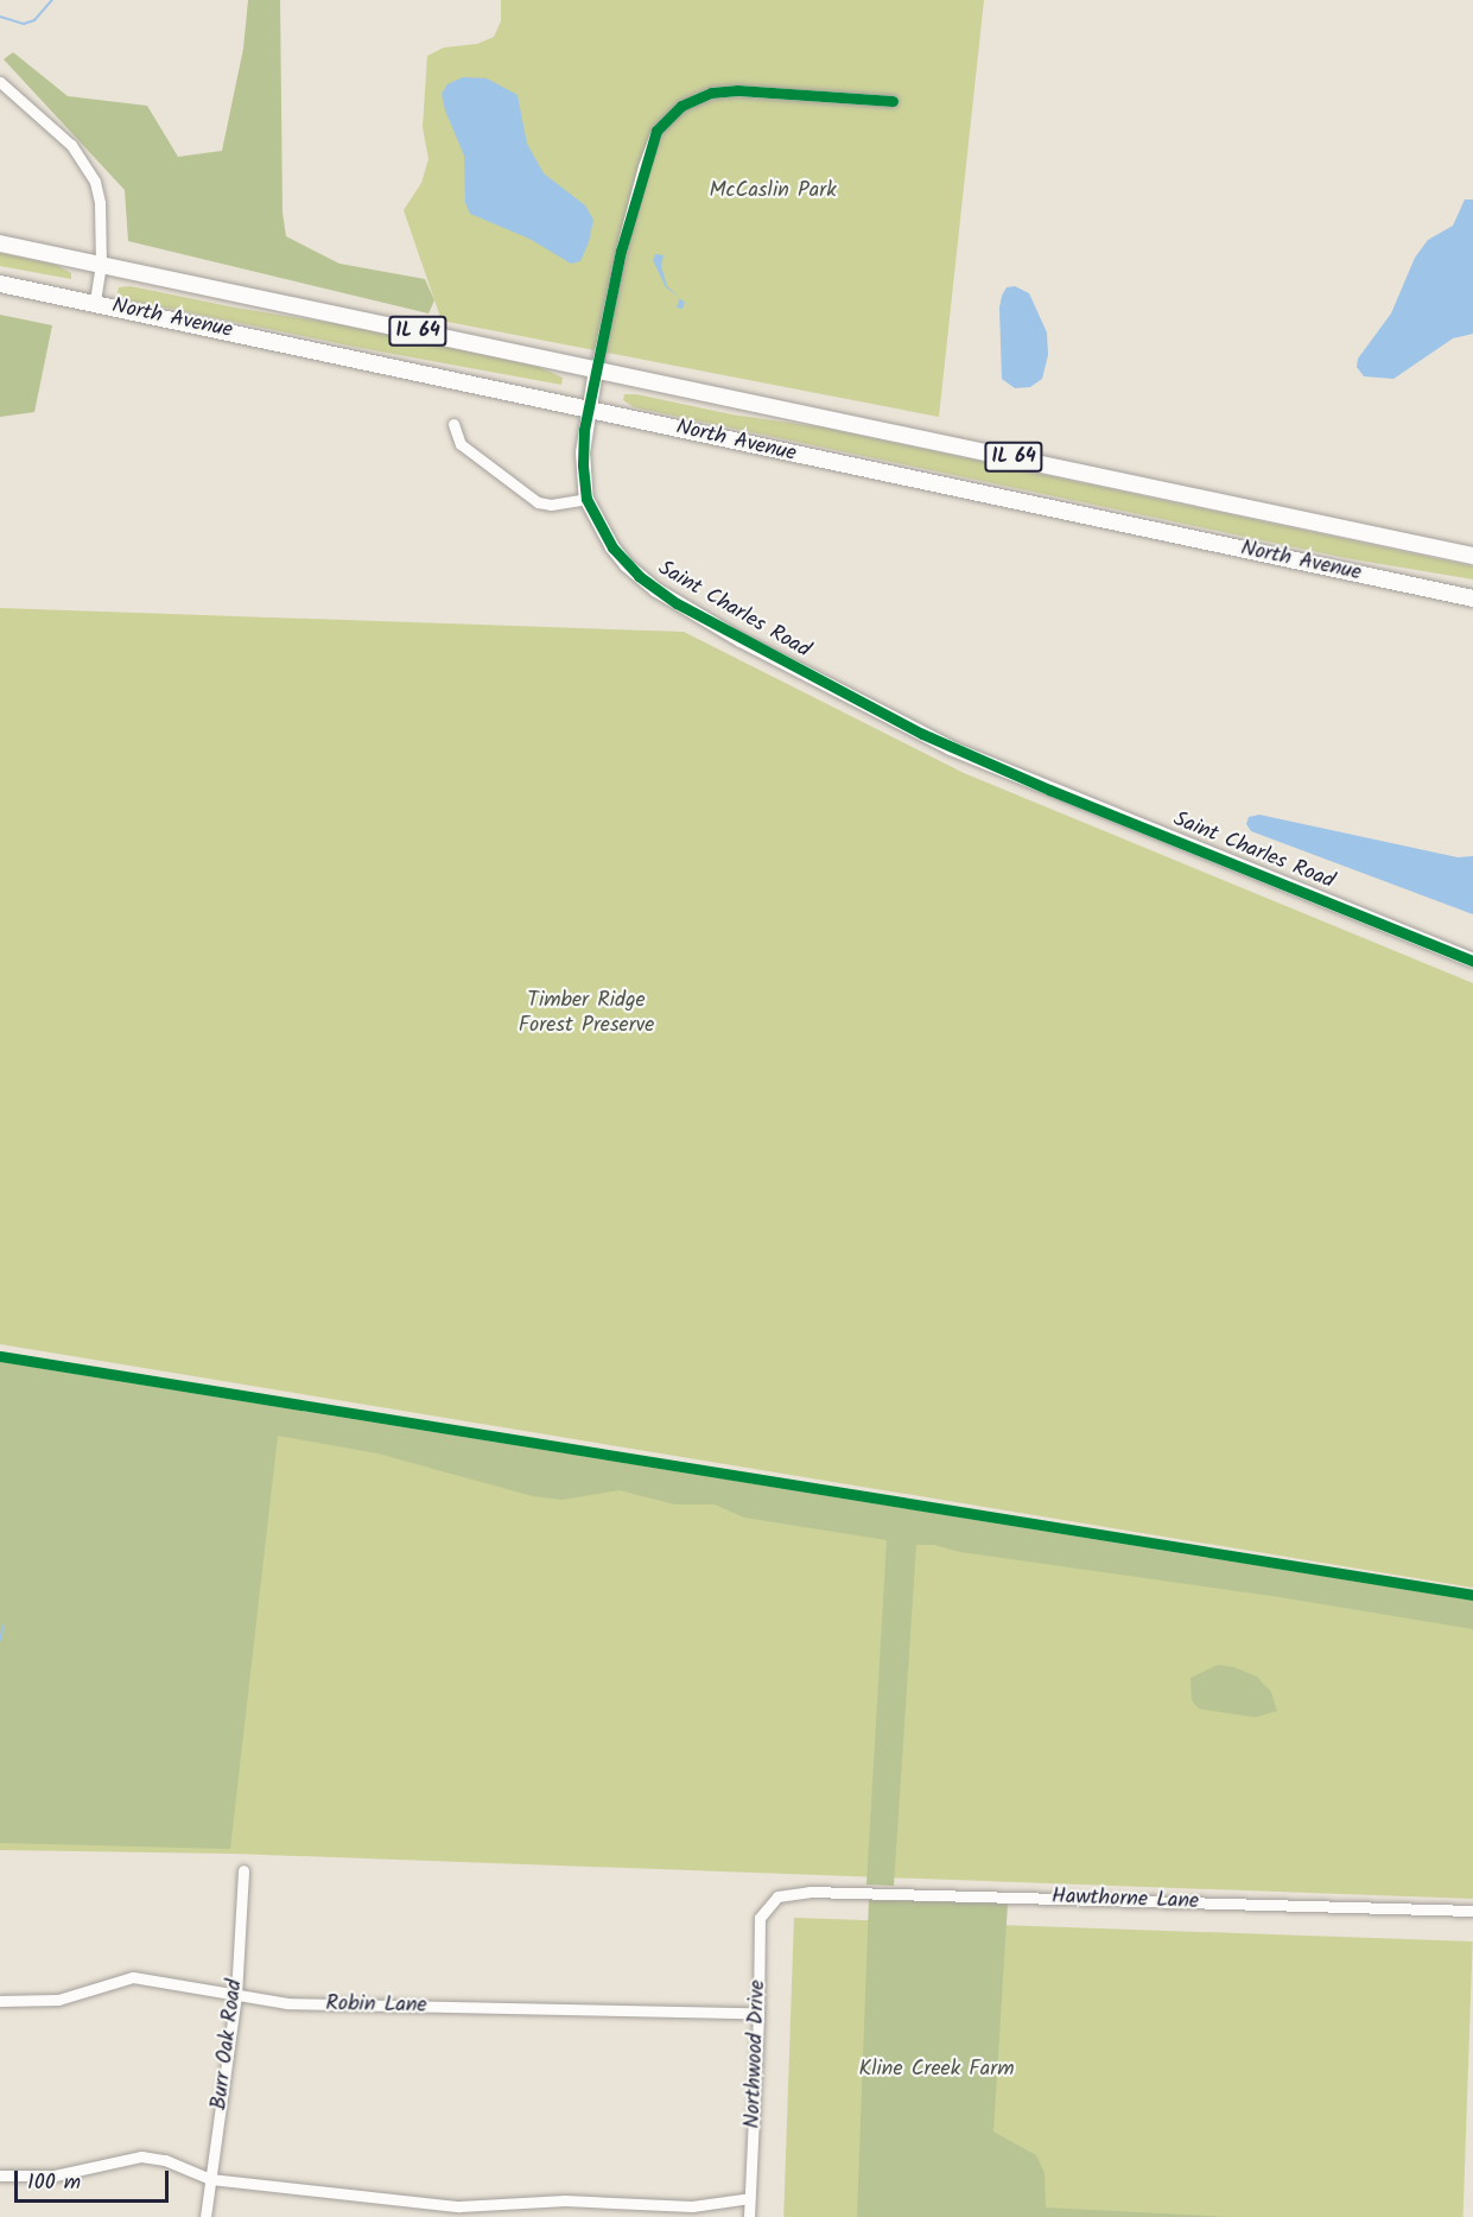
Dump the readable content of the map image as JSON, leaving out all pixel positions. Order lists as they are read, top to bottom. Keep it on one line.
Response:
{"streets":{"main road":["North Avenue","IL 64"],"street":["Saint Charles Road","Hawthorne Lane","Robin Lane","Burr Oak Road","Northwood Drive"]},"crossings":[["North Avenue","Saint Charles Road"],["Hawthorne Lane","Northwood Drive"],["Robin Lane","Burr Oak Road"],["Robin Lane","Northwood Drive"]],"parks":["McCaslin Park","Timber Ridge Forest Preserve","Kline Creek Farm"],"scale_bar":"100 m"}
